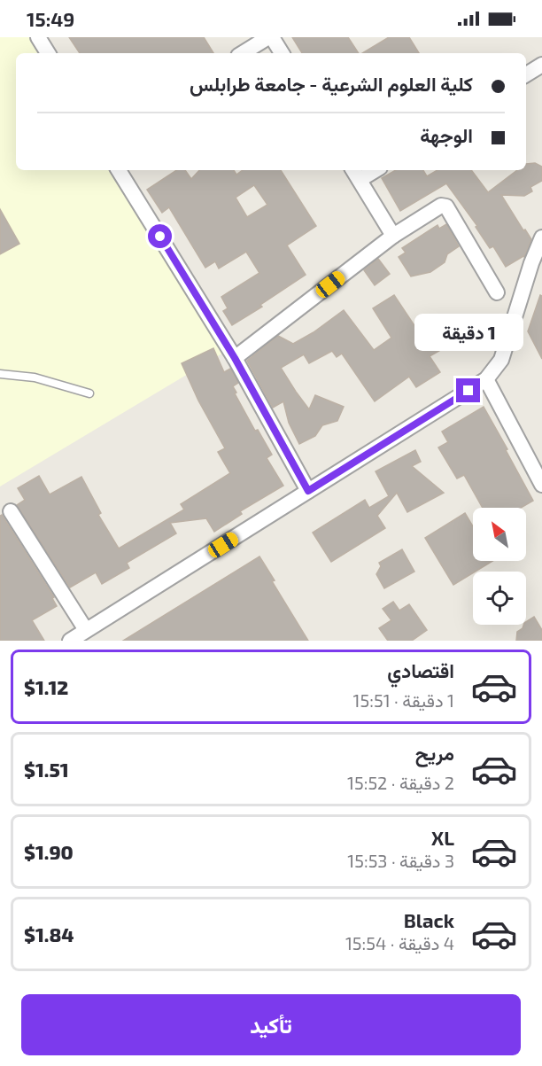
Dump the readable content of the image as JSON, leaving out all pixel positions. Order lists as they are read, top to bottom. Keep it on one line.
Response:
{"north":"top left","page":{"status":"15:49","banner":["كلية العلوم الشرعية - جامعة طرابلس","الوجهة"],"bubble":"1 دقيقة","list":[{"name":"اقتصادي","note":"1 دقيقة · 15:51","value":"$1.12"},{"name":"مريح","note":"2 دقيقة · 15:52","value":"$1.51"},{"name":"XL","note":"3 دقيقة · 15:53","value":"$1.90"},{"name":"Black","note":"4 دقيقة · 15:54","value":"$1.84"}],"buttons":"تأكيد"}}
